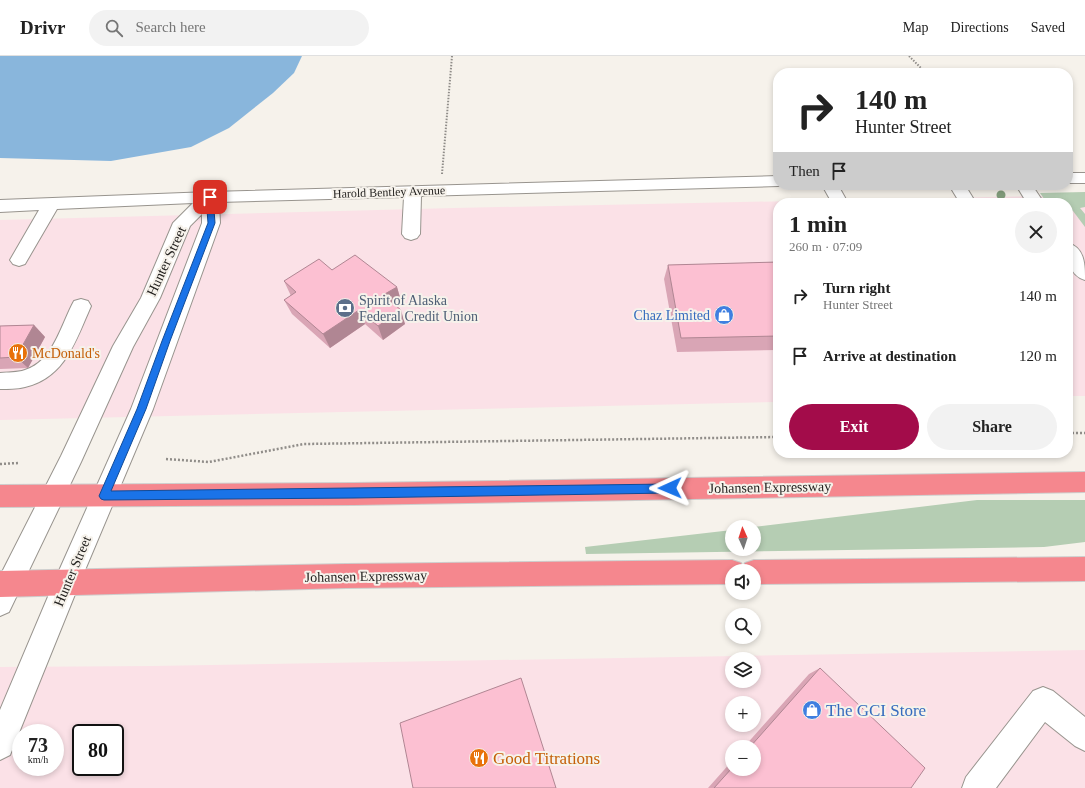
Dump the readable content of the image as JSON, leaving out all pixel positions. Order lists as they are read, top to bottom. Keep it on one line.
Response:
{"streets":{"highway":["Johansen Expressway"],"street":["Harold Bentley Avenue","Hunter Street"]},"crossings":[["Harold Bentley Avenue","Hunter Street"],["Hunter Street","Johansen Expressway"]],"places":{"bank":["Spirit of Alaska Federal Credit Union"],"shop":["Chaz Limited","The GCI Store"],"restaurant":["McDonald's","Good Titrations"]},"north":"top","page":{"header":"Drivr","search":"Search here","nav":["Map","Directions","Saved"],"turn":["140 m","Hunter Street"],"then":"Then","heading":["1 min","260 m · 07:09"],"list":[{"name":"Turn right","note":"Hunter Street","value":"140 m"},{"name":"Arrive at destination","value":"120 m"}],"buttons":["Exit","Share"],"map_buttons":["+","−"],"speed":"73 km/h","limit":"80"}}
